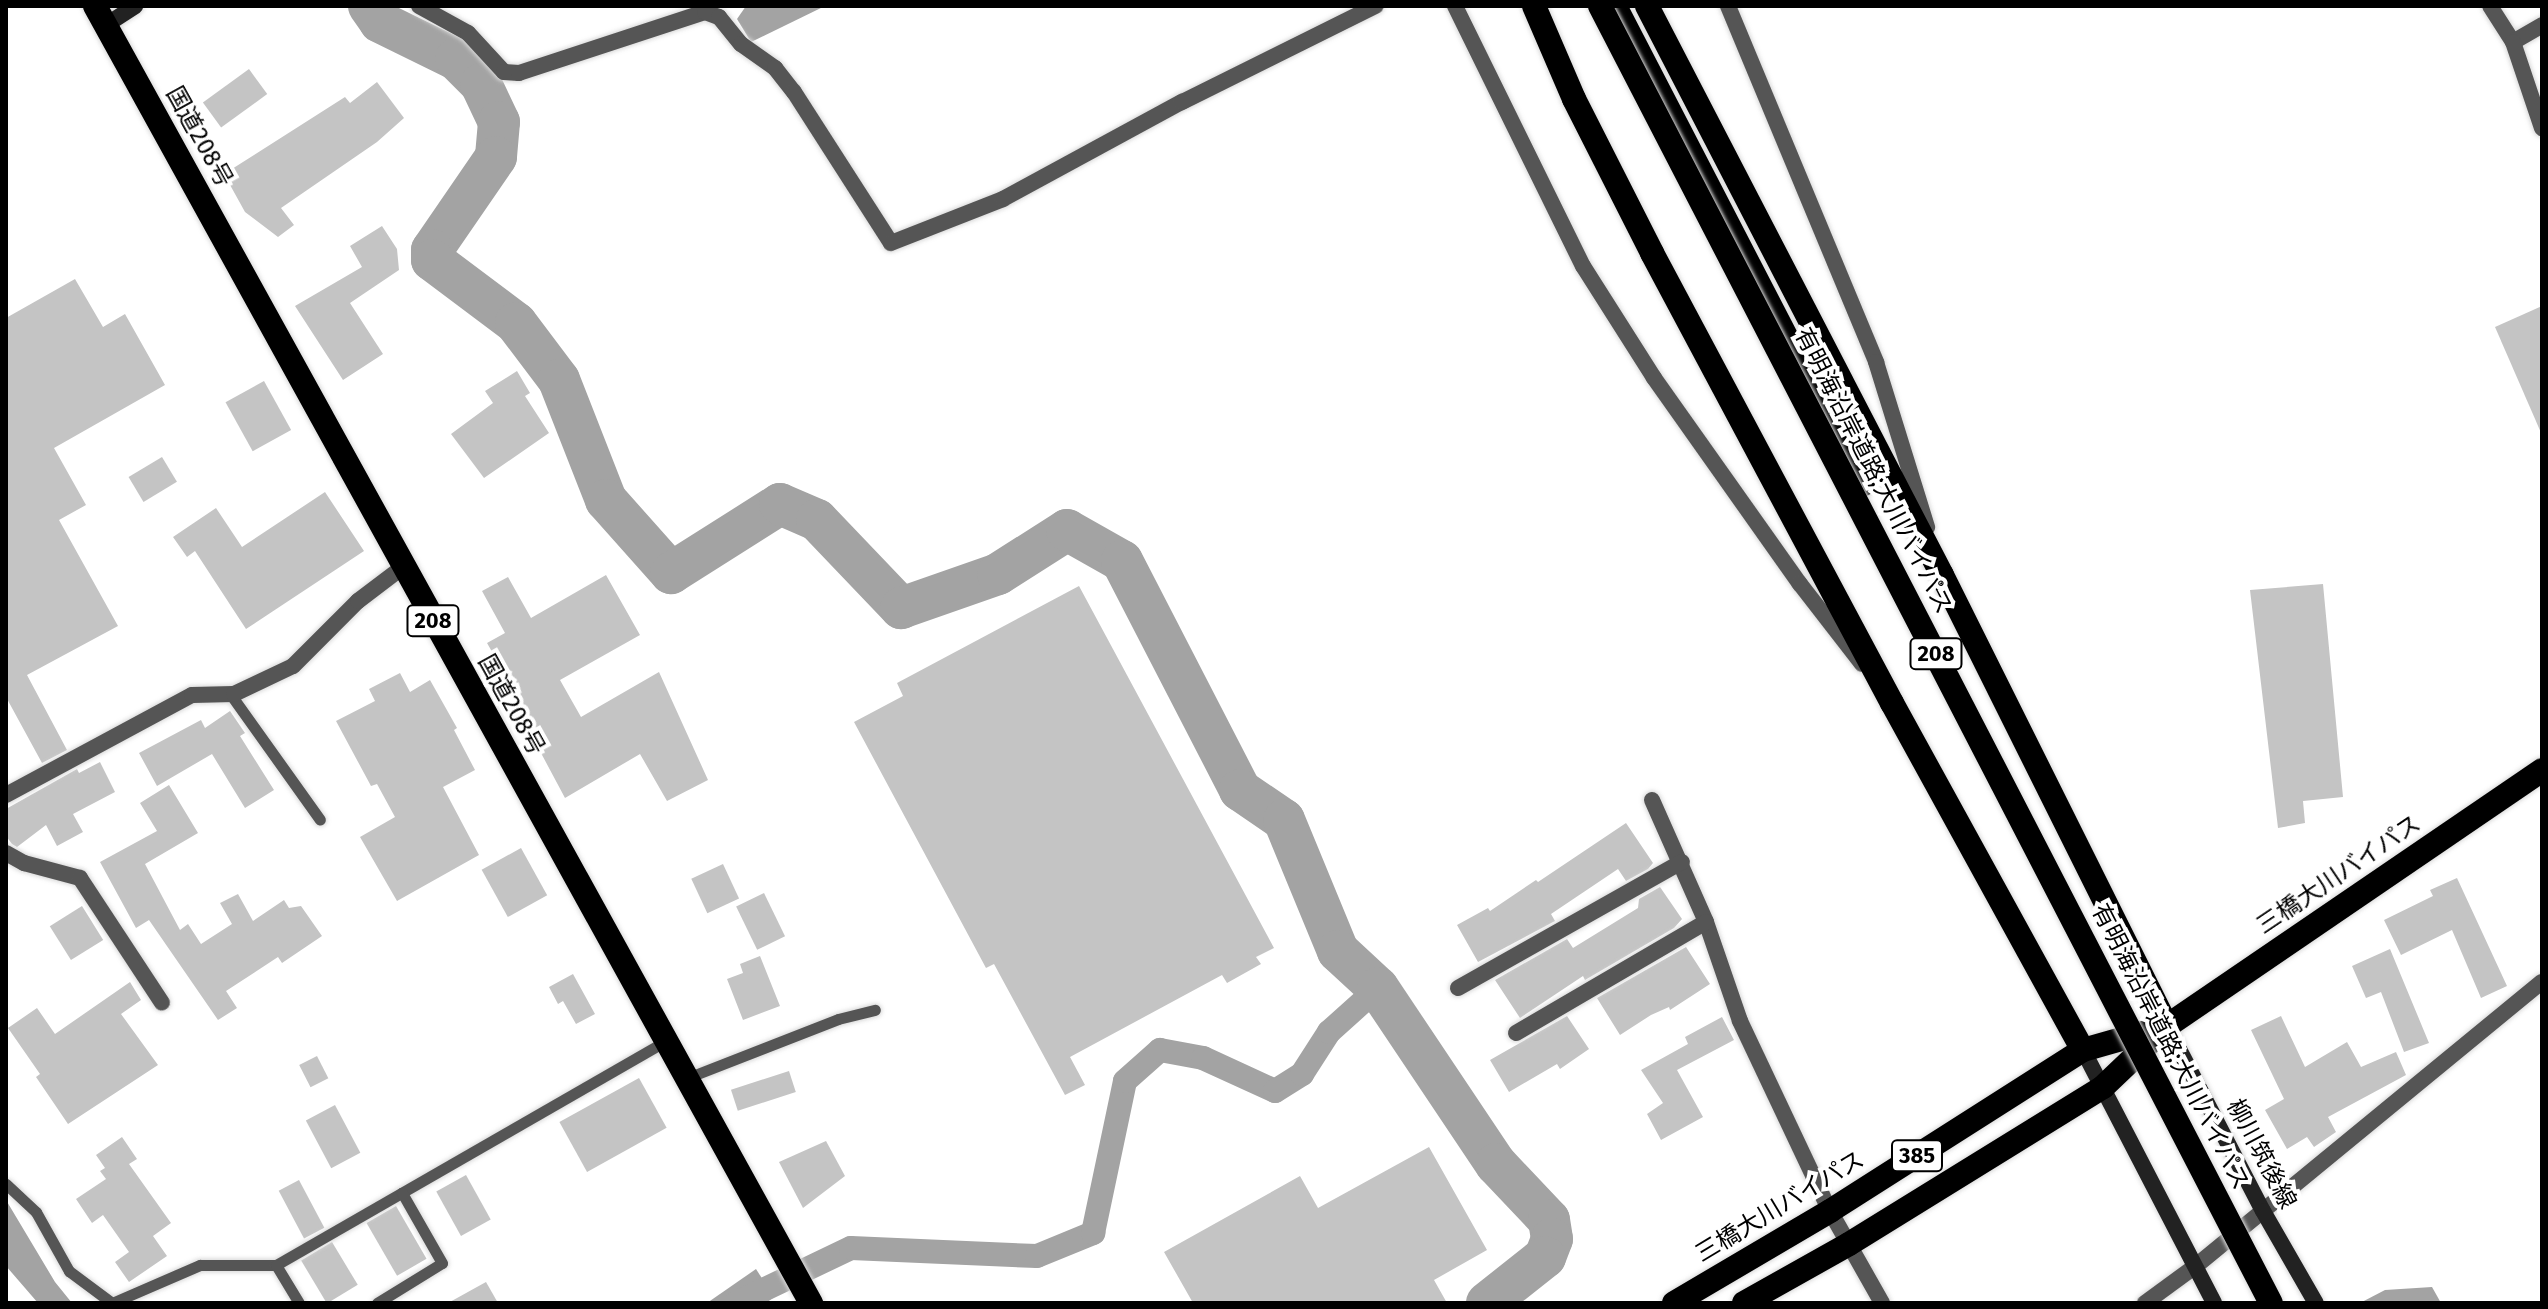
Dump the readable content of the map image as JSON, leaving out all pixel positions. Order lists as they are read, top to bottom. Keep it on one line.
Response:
{"streets":{"highway":["国道208号","有明海沿岸道路;大川バイパス","208","三橋大川バイパス","385"],"main road":["柳川筑後線"]},"crossings":[["三橋大川バイパス","柳川筑後線"]]}
